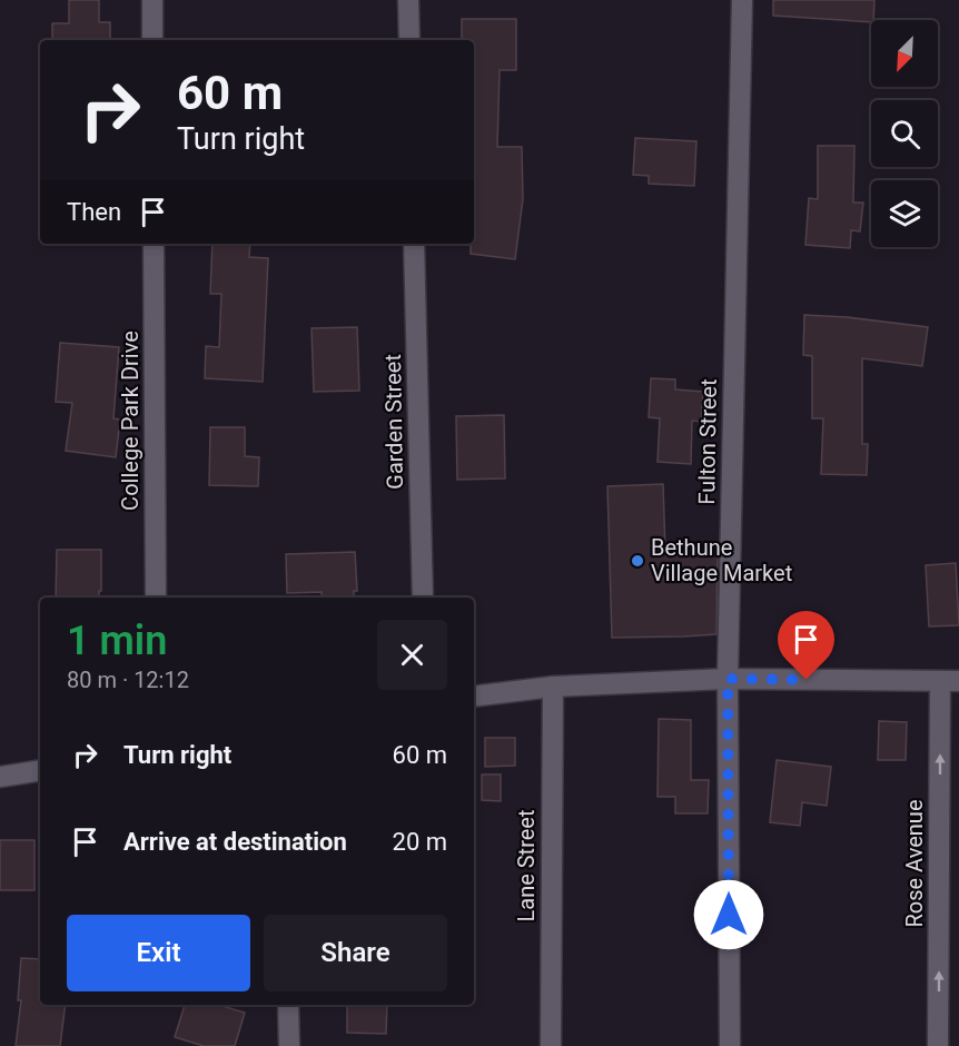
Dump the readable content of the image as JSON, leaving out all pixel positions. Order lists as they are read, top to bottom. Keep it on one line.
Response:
{"streets":{"street":["College Park Drive","Garden Street","Fulton Street","Rose Avenue","Lane Street"]},"one_way":["Rose Avenue"],"places":["Bethune Village Market"],"north":"bottom left","page":{"turn":["60 m","Turn right"],"then":"Then","heading":["1 min","80 m · 12:12"],"list":[{"name":"Turn right","value":"60 m"},{"name":"Arrive at destination","value":"20 m"}],"buttons":["Exit","Share"]}}
